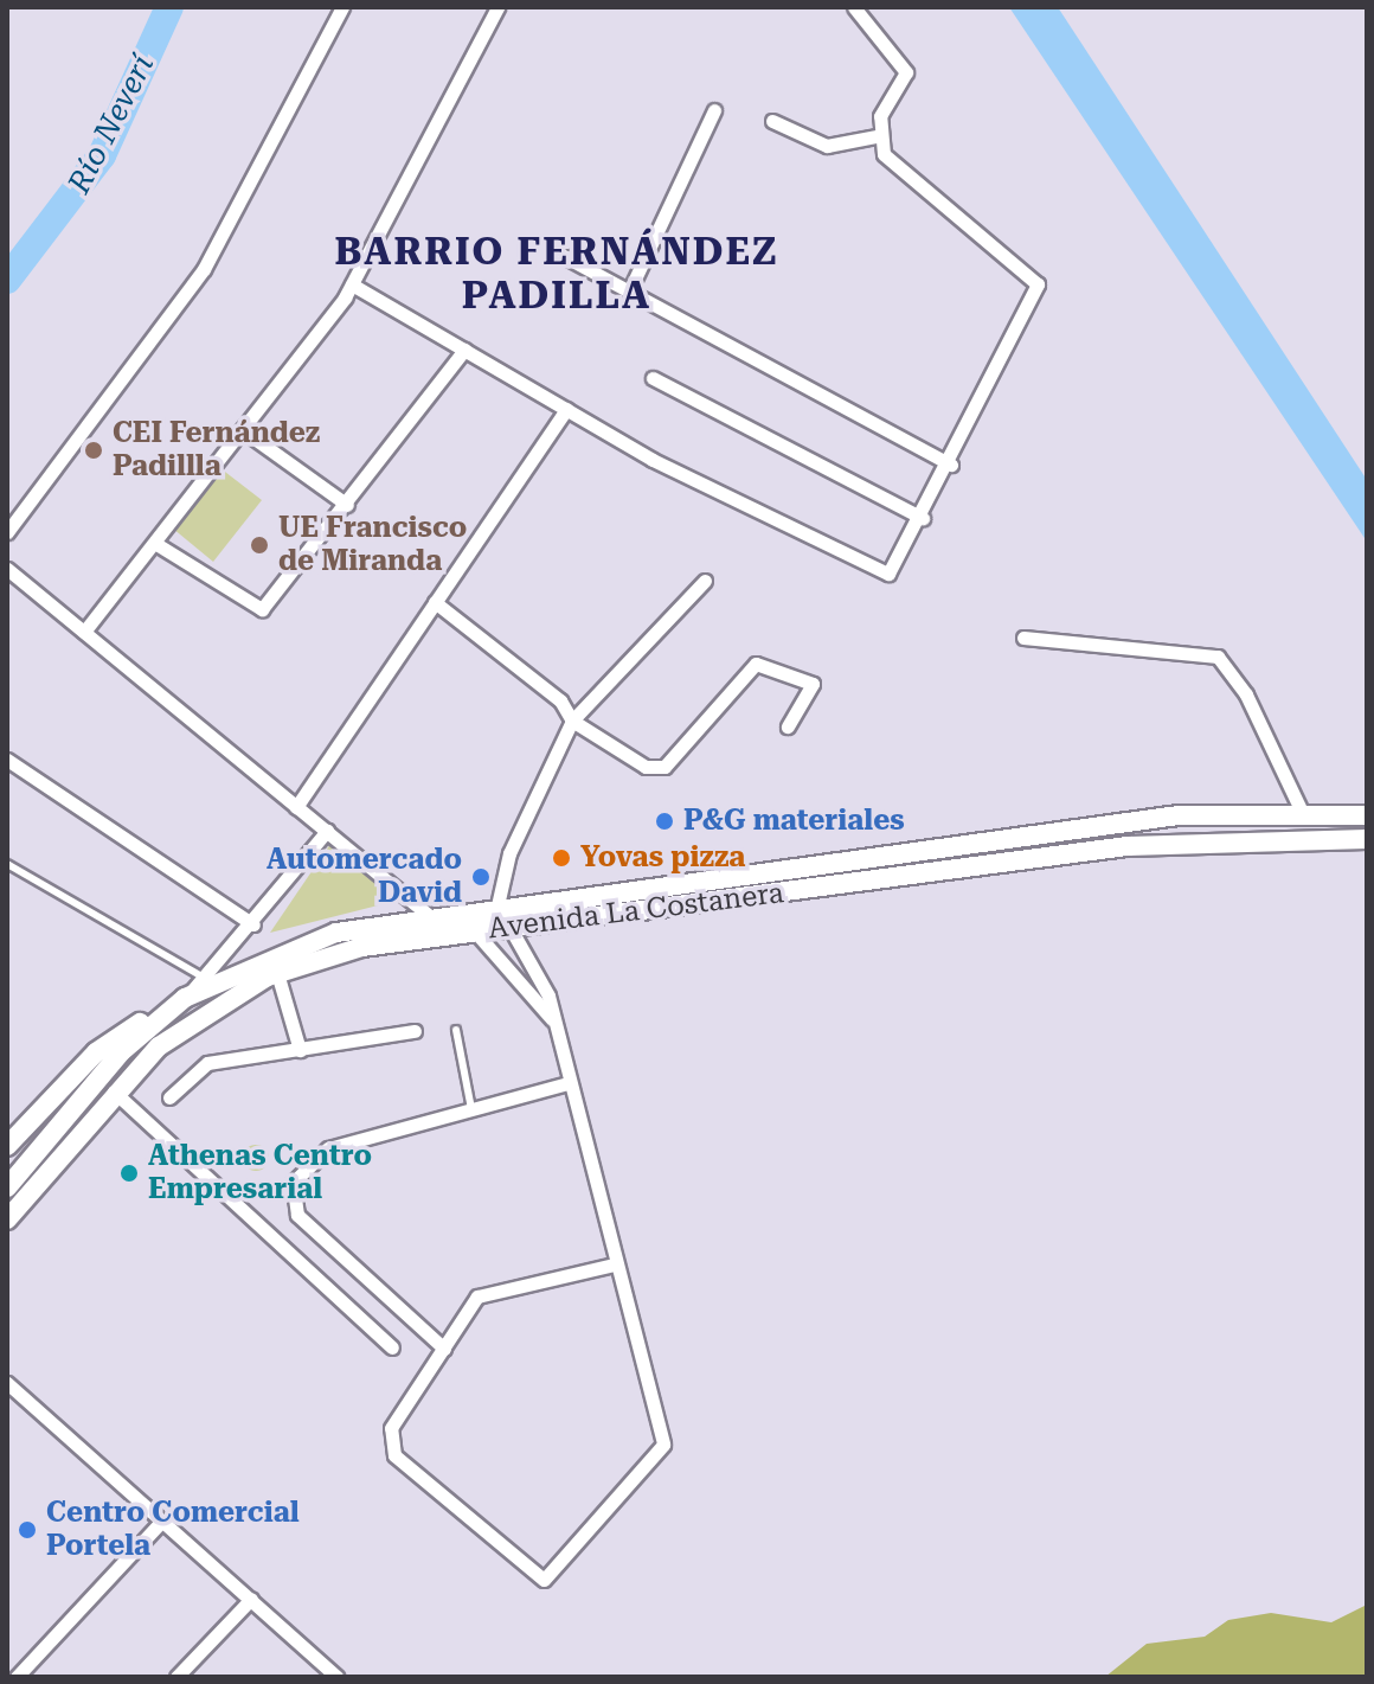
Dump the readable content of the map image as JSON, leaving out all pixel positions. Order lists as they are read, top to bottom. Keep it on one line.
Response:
{"streets":{"street":["Avenida La Costanera"]},"districts":["BARRIO FERNÁNDEZ PADILLA"],"water":["Río Neverí"],"places":["CEI Fernández Padillla","UE Francisco de Miranda","P&G materiales","Yovas pizza","Automercado David","Athenas Centro Empresarial","Centro Comercial Portela"]}
